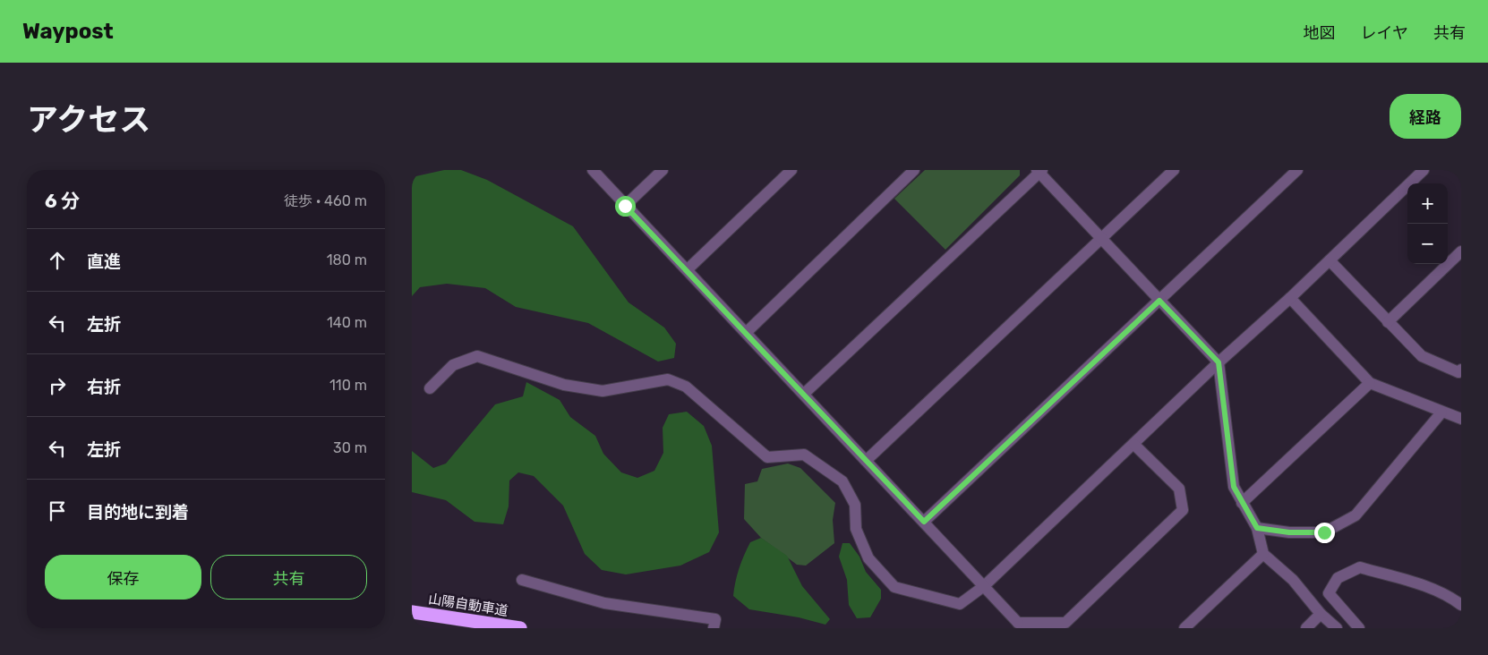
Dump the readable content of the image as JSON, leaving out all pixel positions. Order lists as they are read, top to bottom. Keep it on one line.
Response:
{"streets":{"highway":["山陽自動車道"]},"page":{"header":"Waypost","nav":["地図","レイヤ","共有"],"title":"アクセス","buttons":["経路",["保存","共有"]],"heading":["6 分","徒歩 · 460 m"],"map_buttons":["+","−"],"list":[["直進","180 m"],["左折","140 m"],["右折","110 m"],["左折","30 m"],"目的地に到着"]}}
